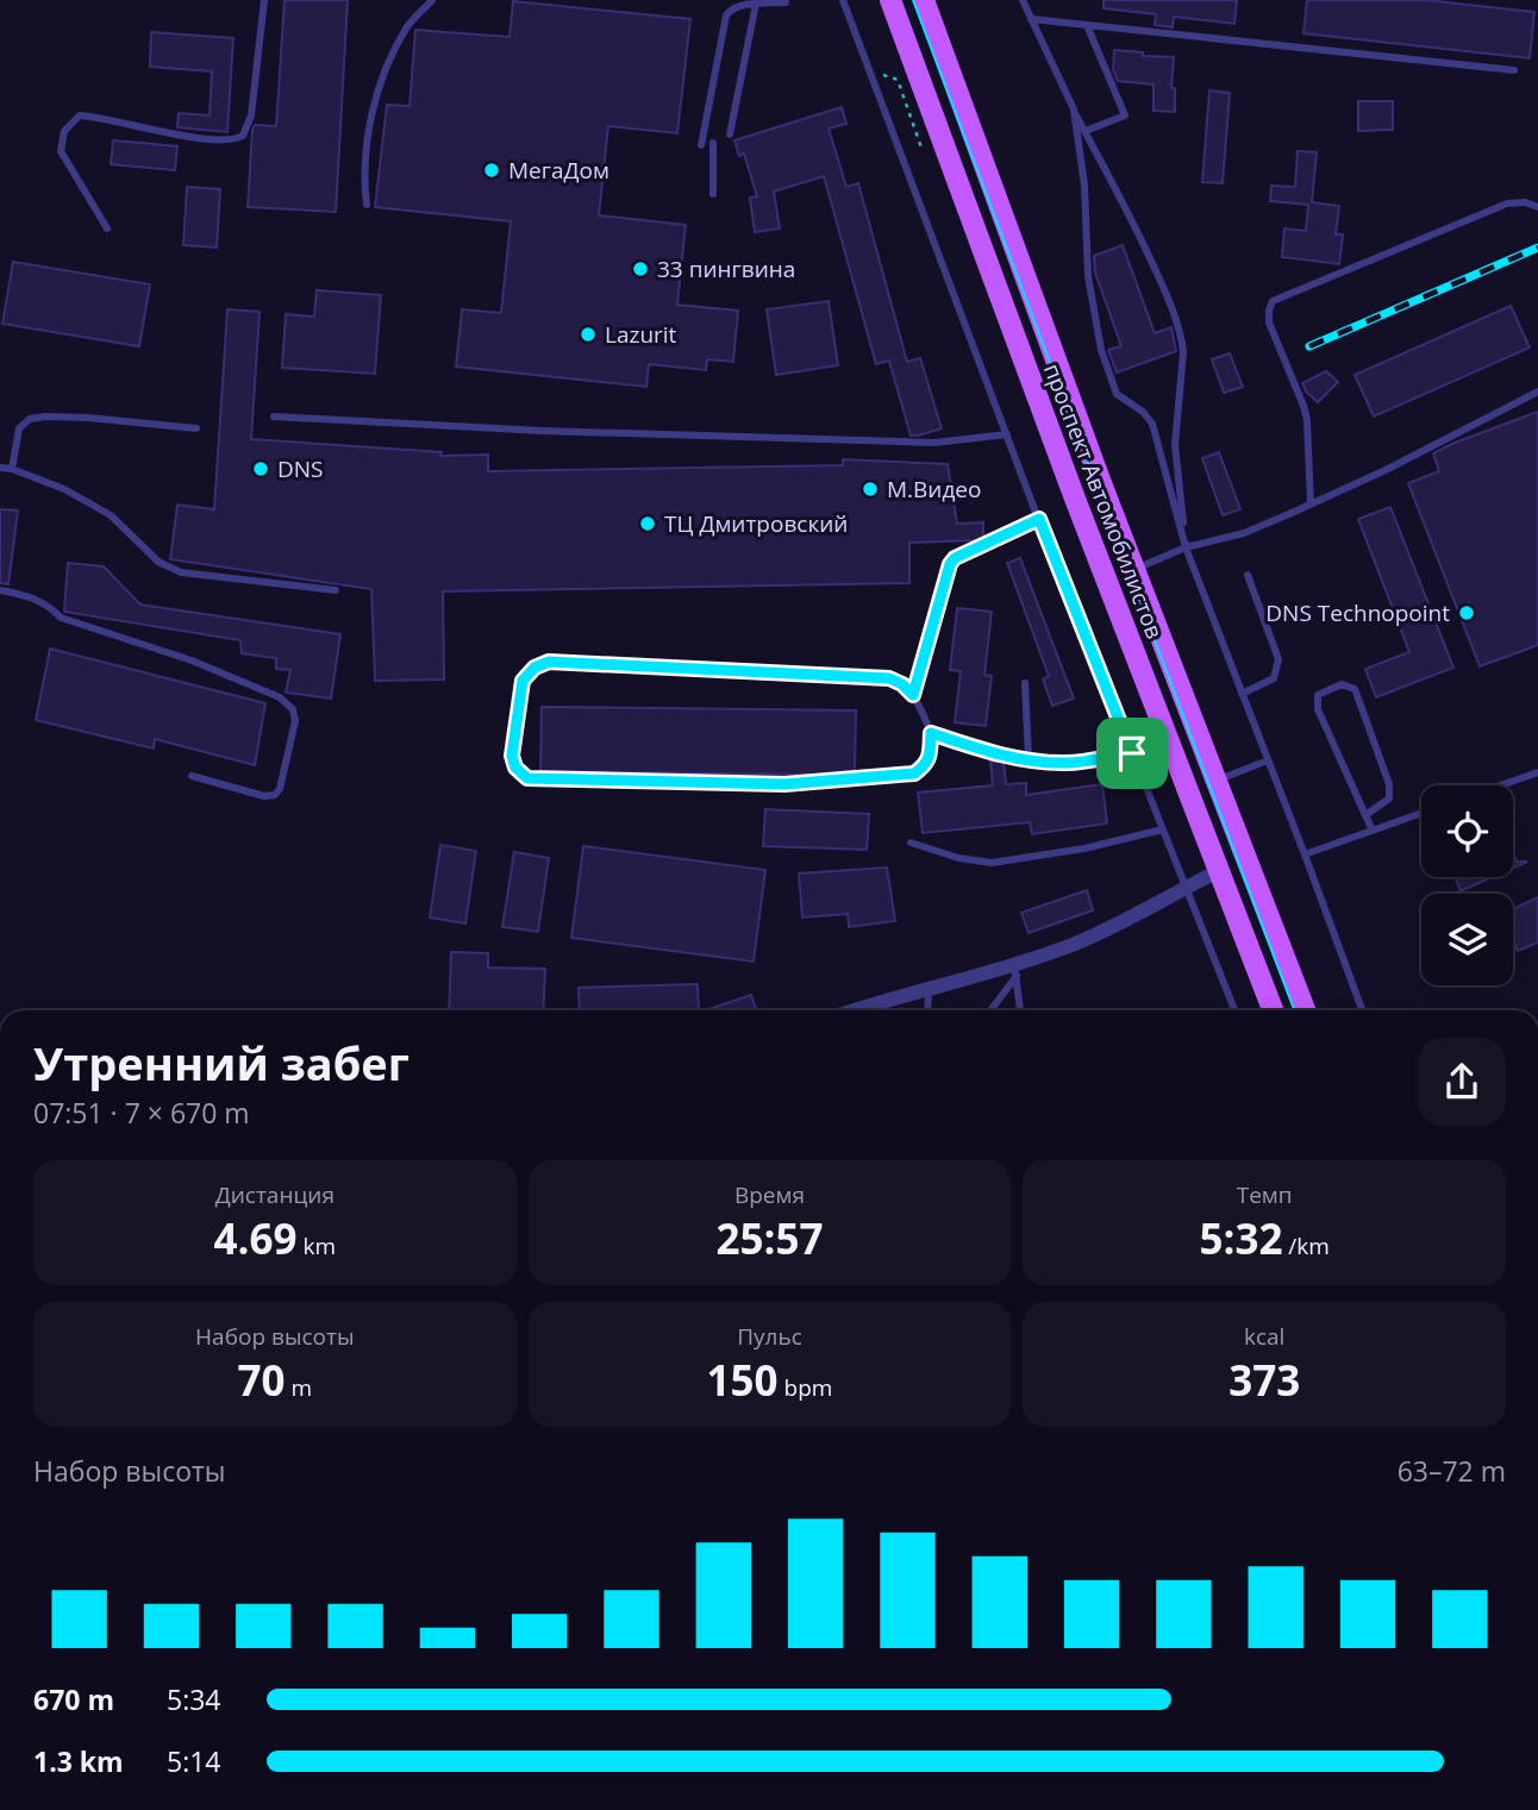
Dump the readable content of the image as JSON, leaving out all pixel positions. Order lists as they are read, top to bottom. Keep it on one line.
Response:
{"streets":{"main road":["проспект Автомобилистов"]},"places":["МегаДом","33 пингвина","Lazurit","DNS","М.Видео","ТЦ Дмитровский","DNS Technopoint"],"page":{"heading":["Утренний забег","07:51 · 7 × 670 m"],"stats":[["Дистанция","4.69 km"],["Время","25:57"],["Темп","5:32 /km"],["Набор высоты","70 m"],["Пульс","150 bpm"],["kcal","373"]],"chart":["Набор высоты","63–72 m"],"list":[{"name":"670 m","note":"5:34"},{"name":"1.3 km","note":"5:14"}]}}
